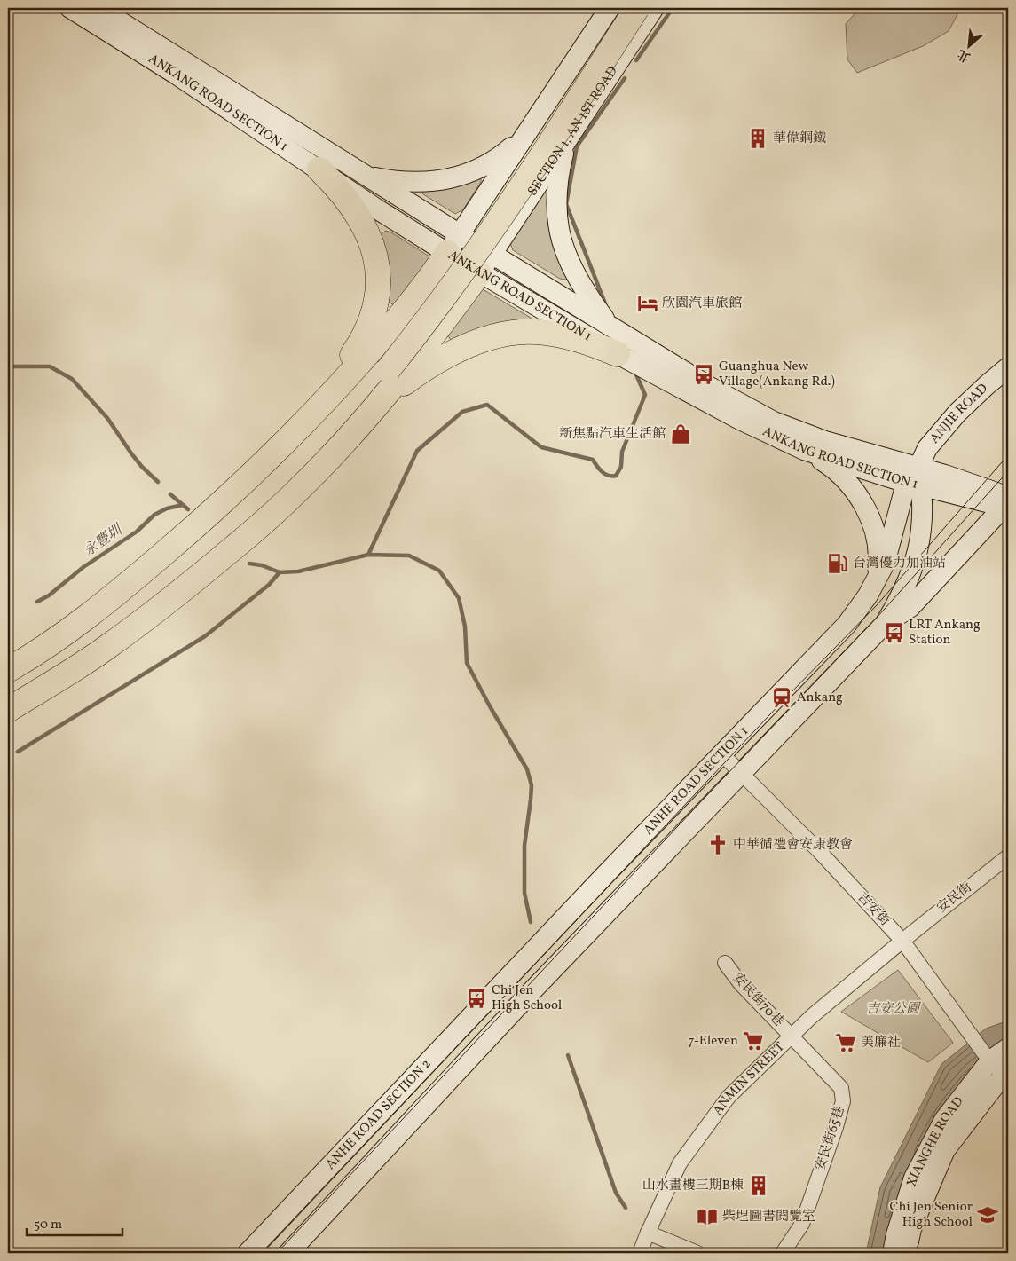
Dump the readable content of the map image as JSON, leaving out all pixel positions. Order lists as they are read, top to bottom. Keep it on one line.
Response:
{"streets":{"main road":["ANKANG ROAD SECTION 1","SECTION 1, AN 1ST ROAD","ANJIE ROAD","ANHE ROAD SECTION 1","ANHE ROAD SECTION 2","XIANGHE ROAD"],"street":["安民街","吉安街","安民街70巷","ANMIN STREET","安民街65巷"]},"crossings":[["ANKANG ROAD SECTION 1","SECTION 1, AN 1ST ROAD"],["ANKANG ROAD SECTION 1","ANJIE ROAD"],["ANKANG ROAD SECTION 1","ANHE ROAD SECTION 1"],["ANJIE ROAD","ANHE ROAD SECTION 1"],["ANHE ROAD SECTION 1","吉安街"],["ANHE ROAD SECTION 1","ANHE ROAD SECTION 2"],["安民街","吉安街"],["安民街","ANMIN STREET"],["吉安街","ANMIN STREET"],["吉安街","XIANGHE ROAD"],["安民街70巷","ANMIN STREET"],["安民街70巷","安民街65巷"],["ANMIN STREET","安民街65巷"]],"water":["永豐圳"],"parks":["吉安公園"],"places":{"building":["華偉鋼鐵","山水畫樓三期B棟"],"hotel":["欣園汽車旅館"],"bus stop":["Guanghua New Village(Ankang Rd.)","LRT Ankang Station","Chi Jen High School"],"shop":["新焦點汽車生活館"],"fuel station":["台灣優力加油站"],"station":["Ankang"],"church":["中華循禮會安康教會"],"supermarket":["7-Eleven","美廉社"],"school or university":["Chi Jen Senior High School"],"library":["柴埕圖書閱覽室"]},"scale_bar":"50 m","north":"bottom left"}
